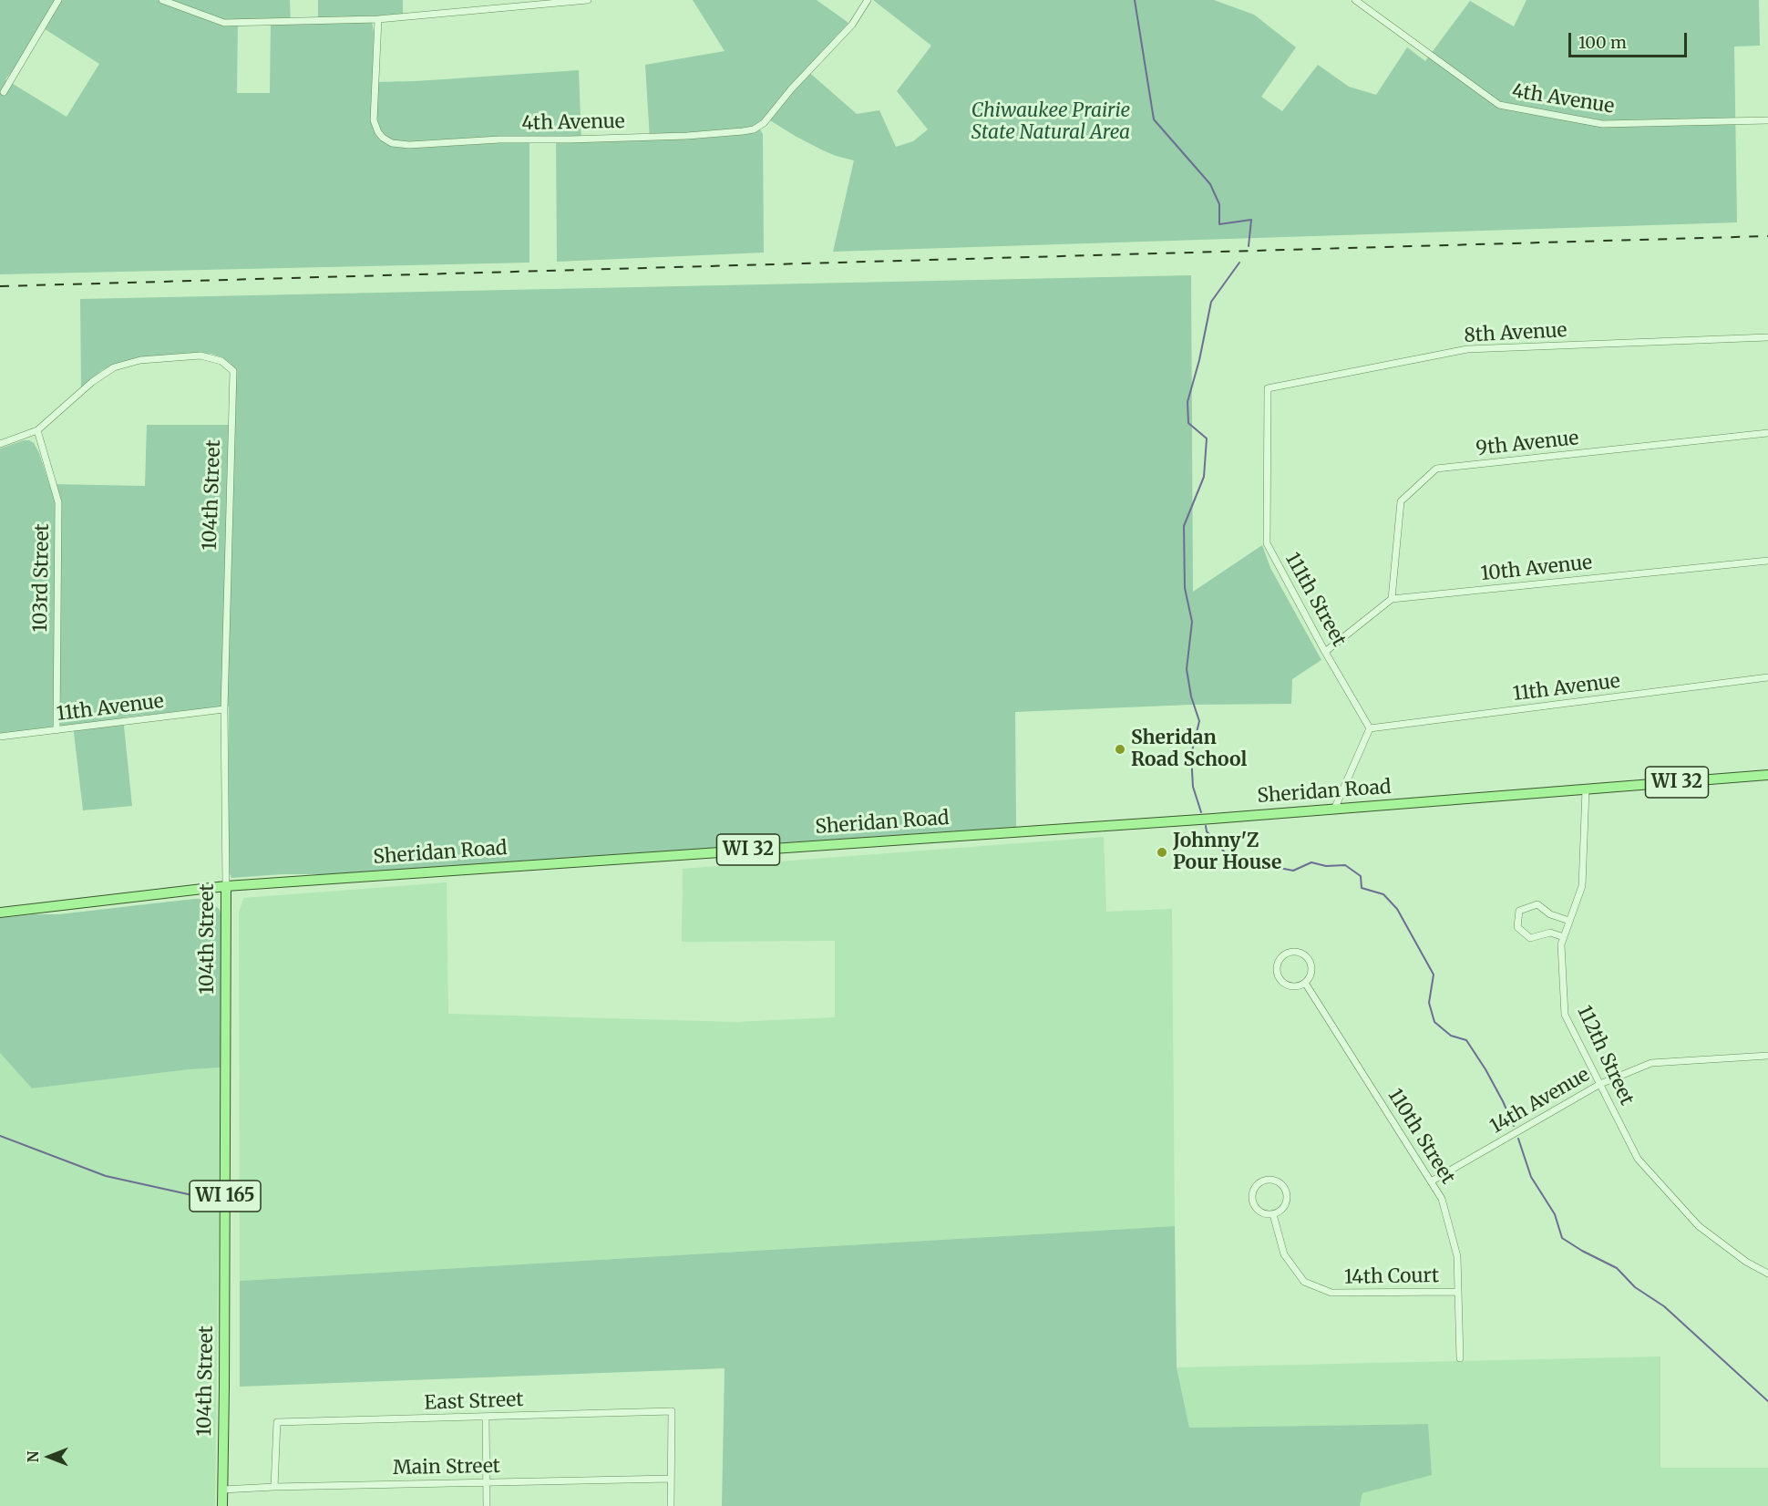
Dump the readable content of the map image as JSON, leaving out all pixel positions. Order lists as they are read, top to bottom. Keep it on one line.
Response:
{"streets":{"main road":["104th Street","WI 32","Sheridan Road","WI 165"],"street":["4th Avenue","8th Avenue","9th Avenue","10th Avenue","103rd Street","111th Street","11th Avenue","112th Street","14th Avenue","110th Street","14th Court","East Street","Main Street"]},"crossings":[["8th Avenue","111th Street"],["9th Avenue","10th Avenue"],["104th Street","103rd Street"],["104th Street","11th Avenue"],["104th Street","Sheridan Road"],["104th Street","Main Street"],["103rd Street","11th Avenue"],["111th Street","11th Avenue"],["Sheridan Road","112th Street"],["112th Street","14th Avenue"],["14th Avenue","110th Street"],["110th Street","14th Court"],["East Street","Main Street"]],"parks":["Chiwaukee Prairie State Natural Area"],"places":["Sheridan Road School","Johnny'Z Pour House"],"scale_bar":"100 m","north":"left"}
